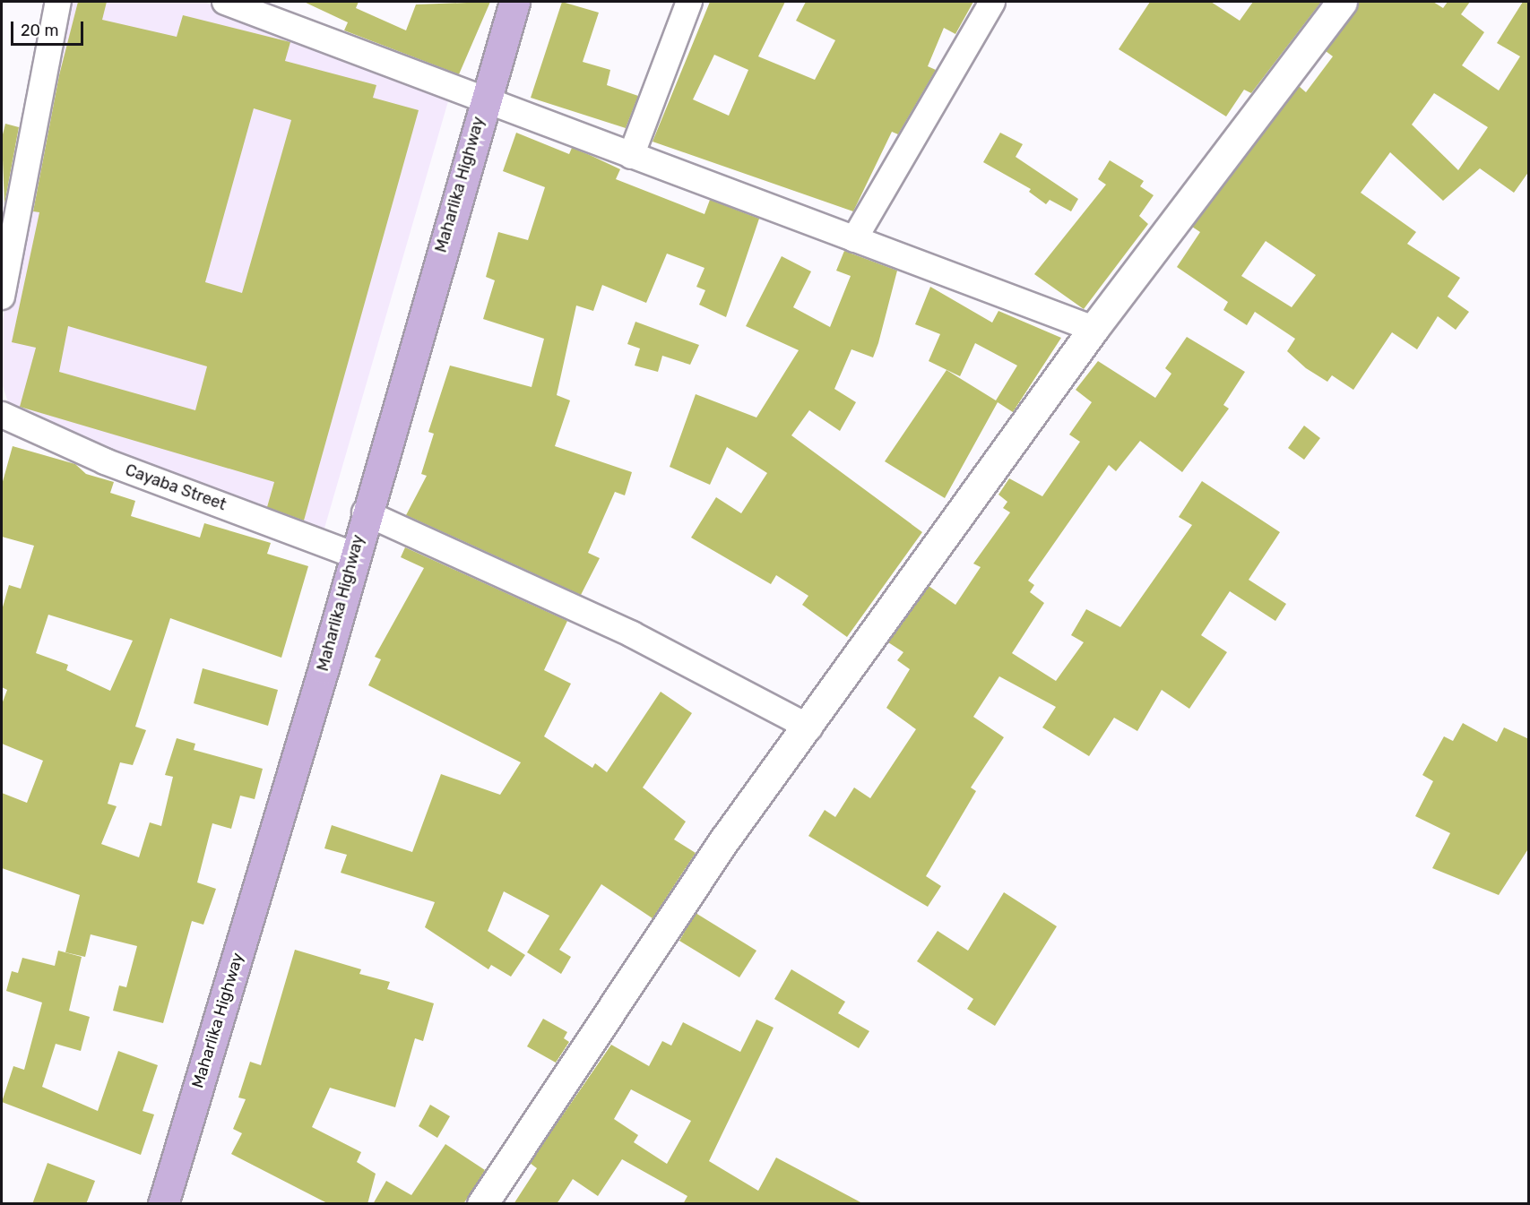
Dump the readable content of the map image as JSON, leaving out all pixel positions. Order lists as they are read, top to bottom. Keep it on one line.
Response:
{"streets":{"main road":["Maharlika Highway"],"street":["Cayaba Street"]},"crossings":[["Maharlika Highway","Cayaba Street"]],"scale_bar":"20 m"}
